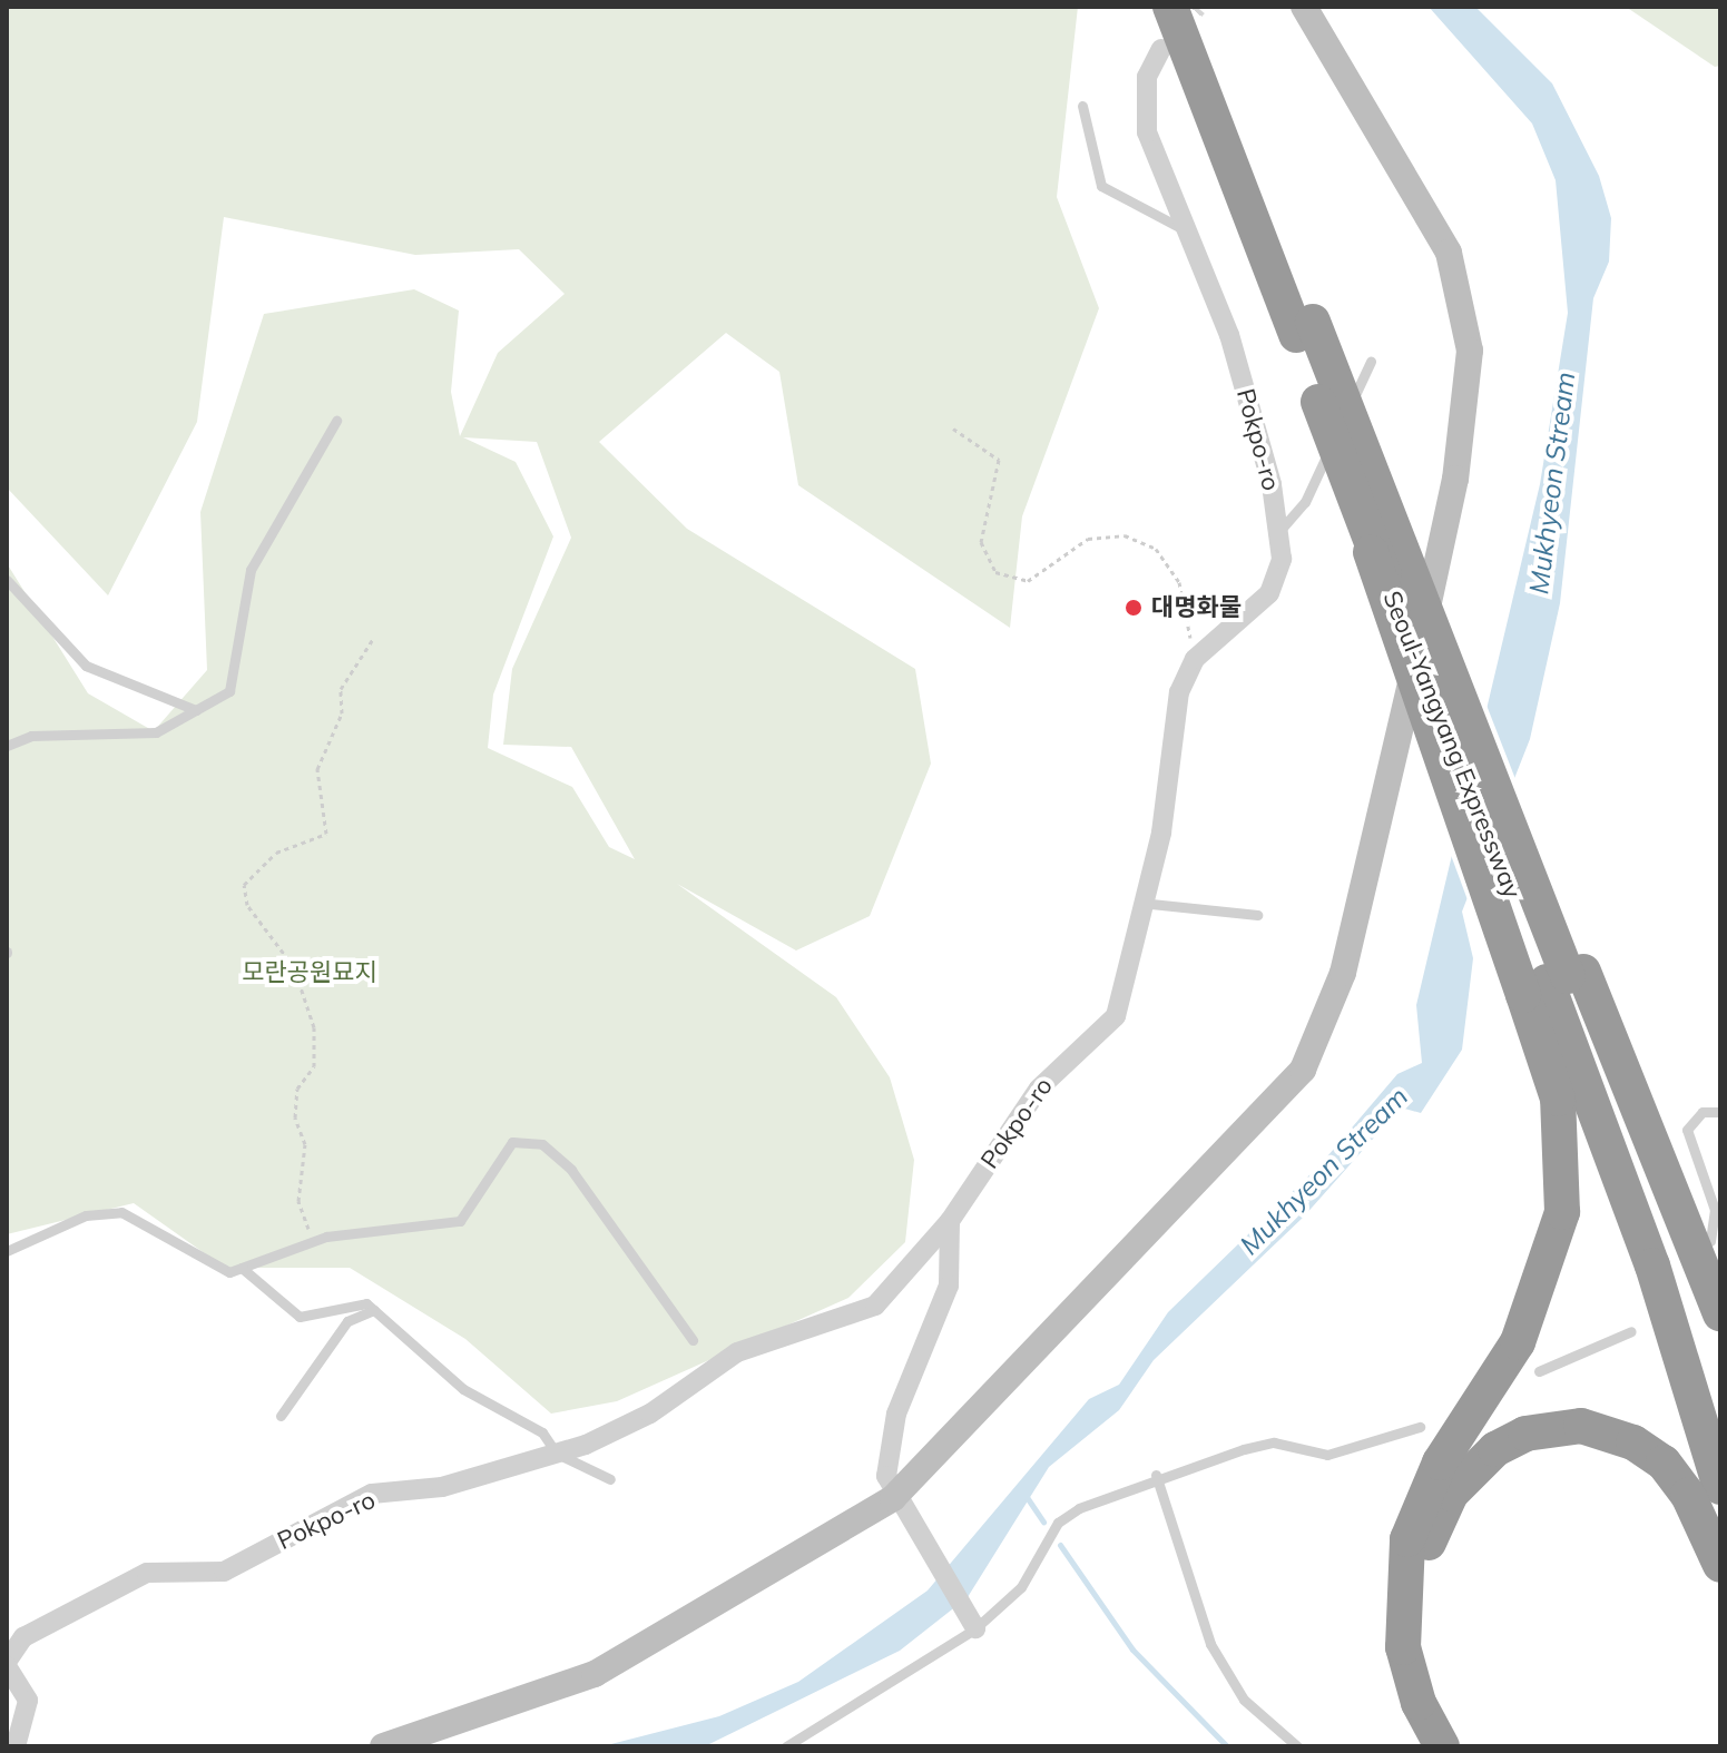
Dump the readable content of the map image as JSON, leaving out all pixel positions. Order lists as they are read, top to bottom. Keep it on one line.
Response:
{"streets":{"highway":["Seoul-Yangyang Expressway"],"street":["Pokpo-ro"]},"water":["Mukhyeon Stream"],"parks":["모란공원묘지"],"places":["대명화물"]}
